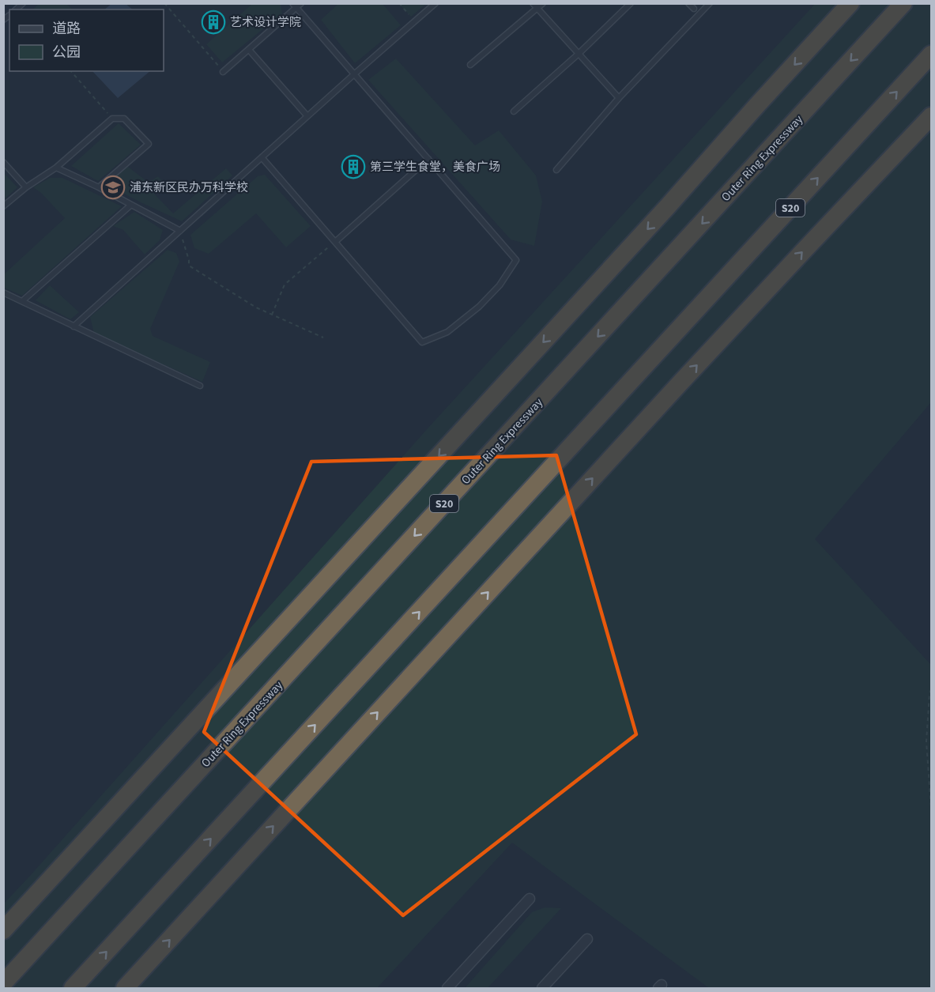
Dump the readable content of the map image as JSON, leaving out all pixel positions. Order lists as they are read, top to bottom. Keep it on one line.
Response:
{"streets":{"highway":["Outer Ring Expressway","S20"]},"places":{"building":["艺术设计学院","第三学生食堂，美食广场"],"school or university":["浦东新区民办万科学校"]},"legend":["道路","公园"]}
